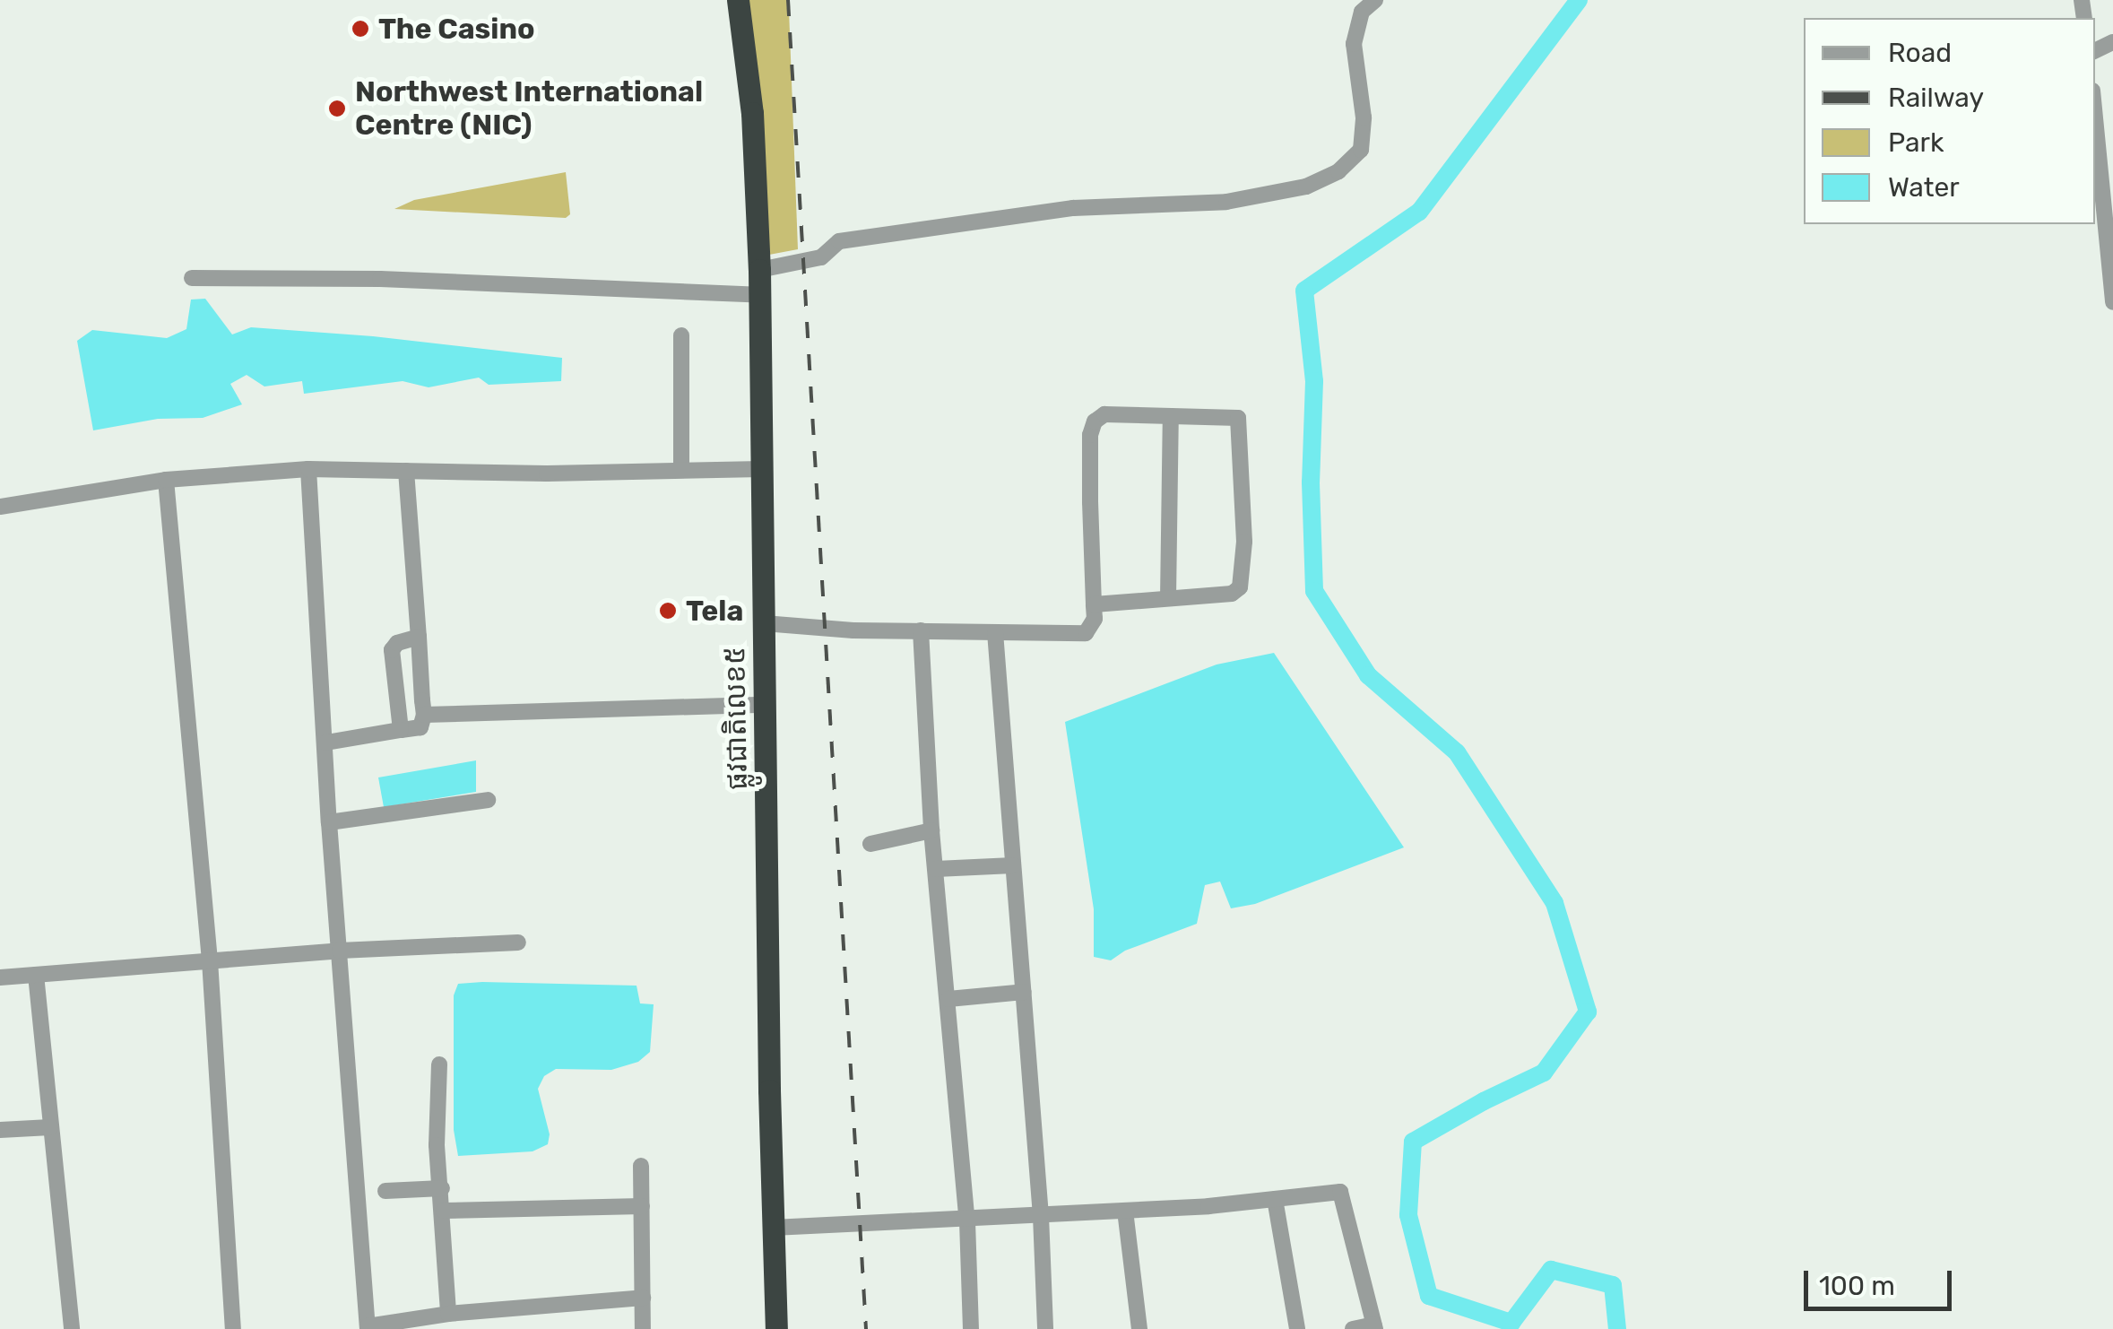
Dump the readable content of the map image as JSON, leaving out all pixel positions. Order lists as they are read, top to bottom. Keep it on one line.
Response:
{"streets":{"highway":["ផ្លូវជាតិលេខ៥"]},"places":["The Casino","Northwest International Centre (NIC)","Tela"],"legend":["Road","Railway","Park","Water"],"scale_bar":"100 m"}
